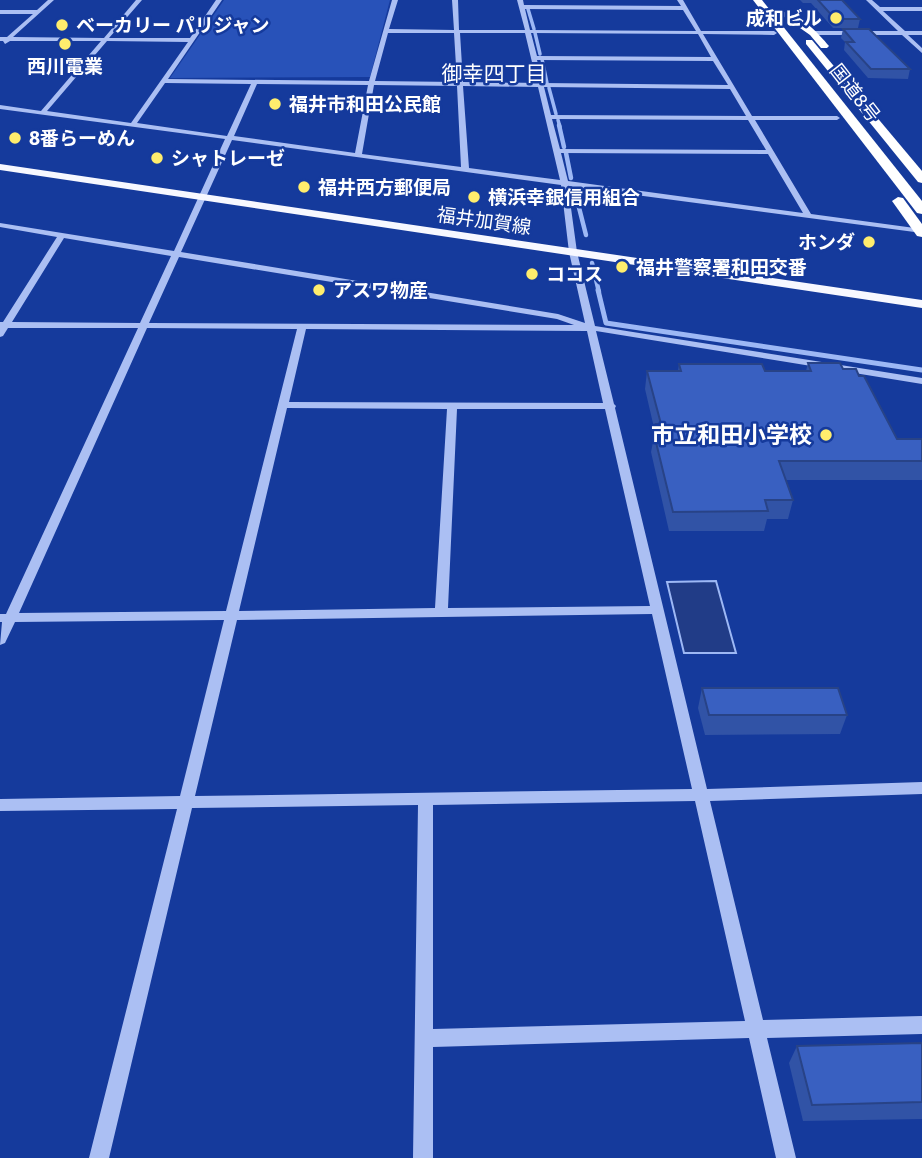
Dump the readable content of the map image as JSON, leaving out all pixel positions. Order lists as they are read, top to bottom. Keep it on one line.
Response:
{"streets":{"highway":["国道8号"],"main road":["福井加賀線"]},"districts":["御幸四丁目"],"places":["成和ビル","ベーカリー パリジャン","西川電業","福井市和田公民館","8番らーめん","シャトレーゼ","福井西方郵便局","横浜幸銀信用組合","ホンダ","福井警察署和田交番","ココス","アスワ物産","市立和田小学校"]}
